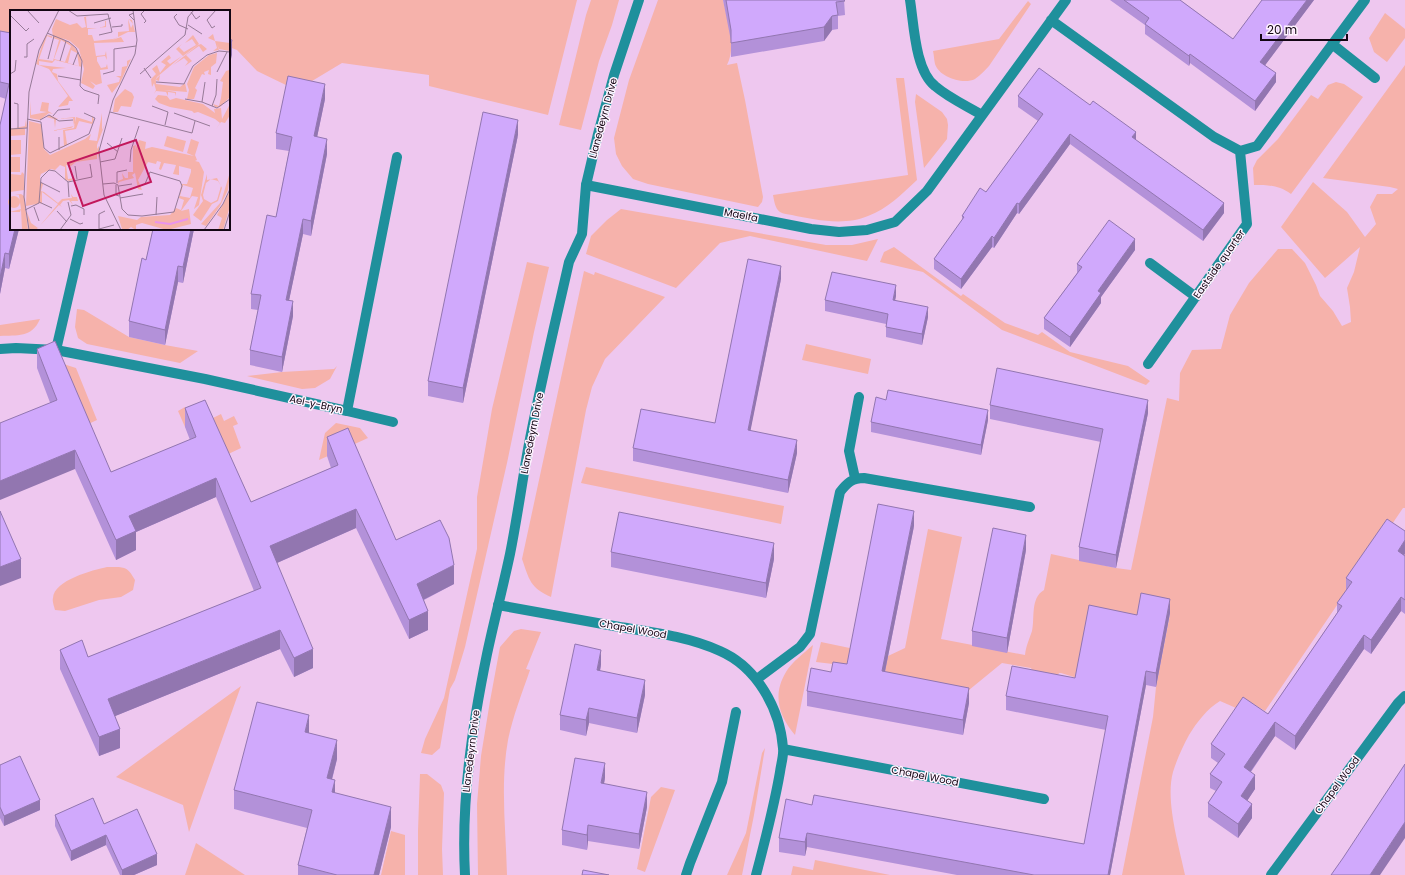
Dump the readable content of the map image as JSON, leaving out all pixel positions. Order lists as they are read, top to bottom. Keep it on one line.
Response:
{"streets":{"street":["Llanedeyrn Drive","Maelfa","Eastside quarter","Ael-y-Bryn","Chapel Wood"]},"crossings":[["Llanedeyrn Drive","Maelfa"],["Llanedeyrn Drive","Chapel Wood"]],"scale_bar":"20 m"}
